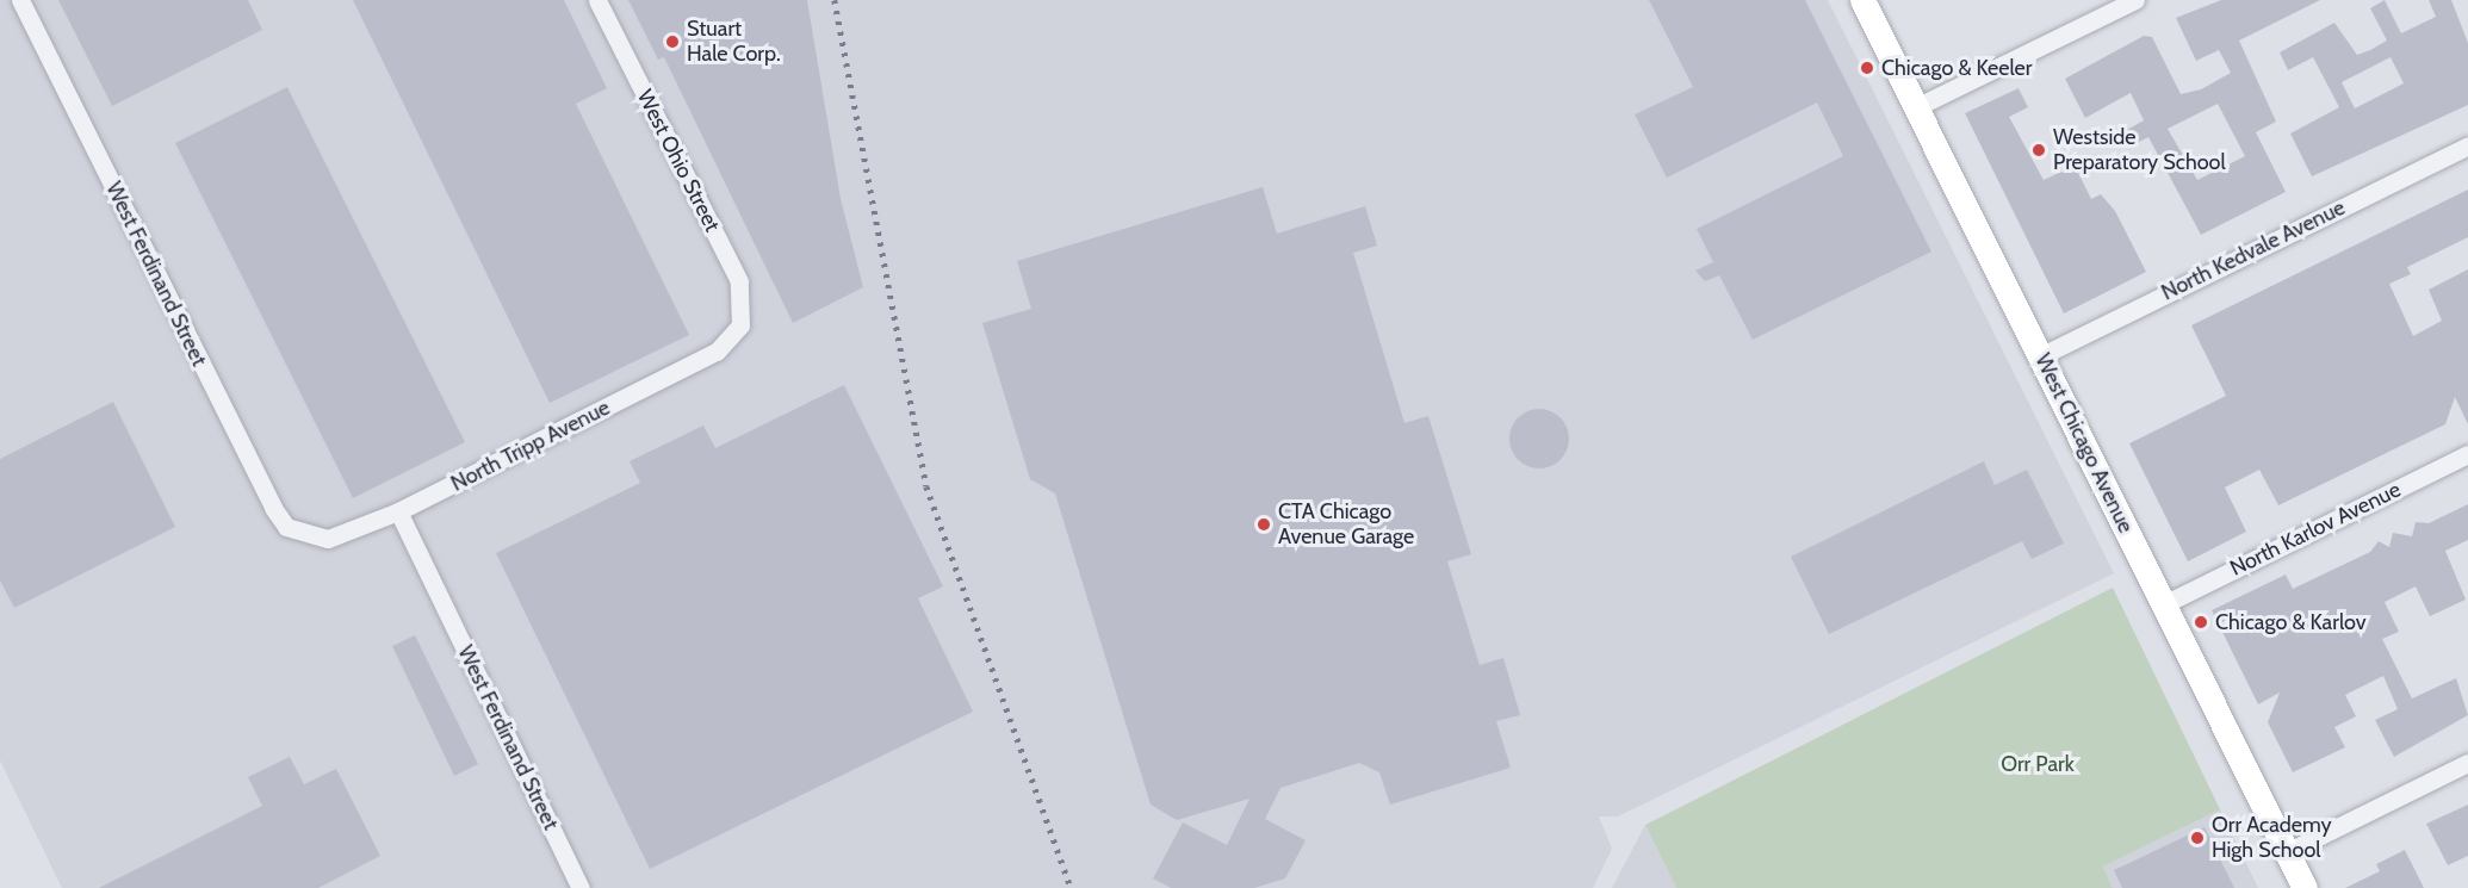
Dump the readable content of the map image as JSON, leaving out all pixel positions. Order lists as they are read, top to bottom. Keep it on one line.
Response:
{"streets":{"main road":["West Chicago Avenue"],"street":["West Ohio Street","North Kedvale Avenue","West Ferdinand Street","North Tripp Avenue","North Karlov Avenue"]},"crossings":[["West Ohio Street","North Tripp Avenue"],["North Kedvale Avenue","West Chicago Avenue"],["West Ferdinand Street","North Tripp Avenue"],["West Chicago Avenue","North Karlov Avenue"]],"parks":["Orr Park"],"places":["Stuart Hale Corp.","Chicago & Keeler","Westside Preparatory School","CTA Chicago Avenue Garage","Chicago & Karlov","Orr Academy High School"]}
